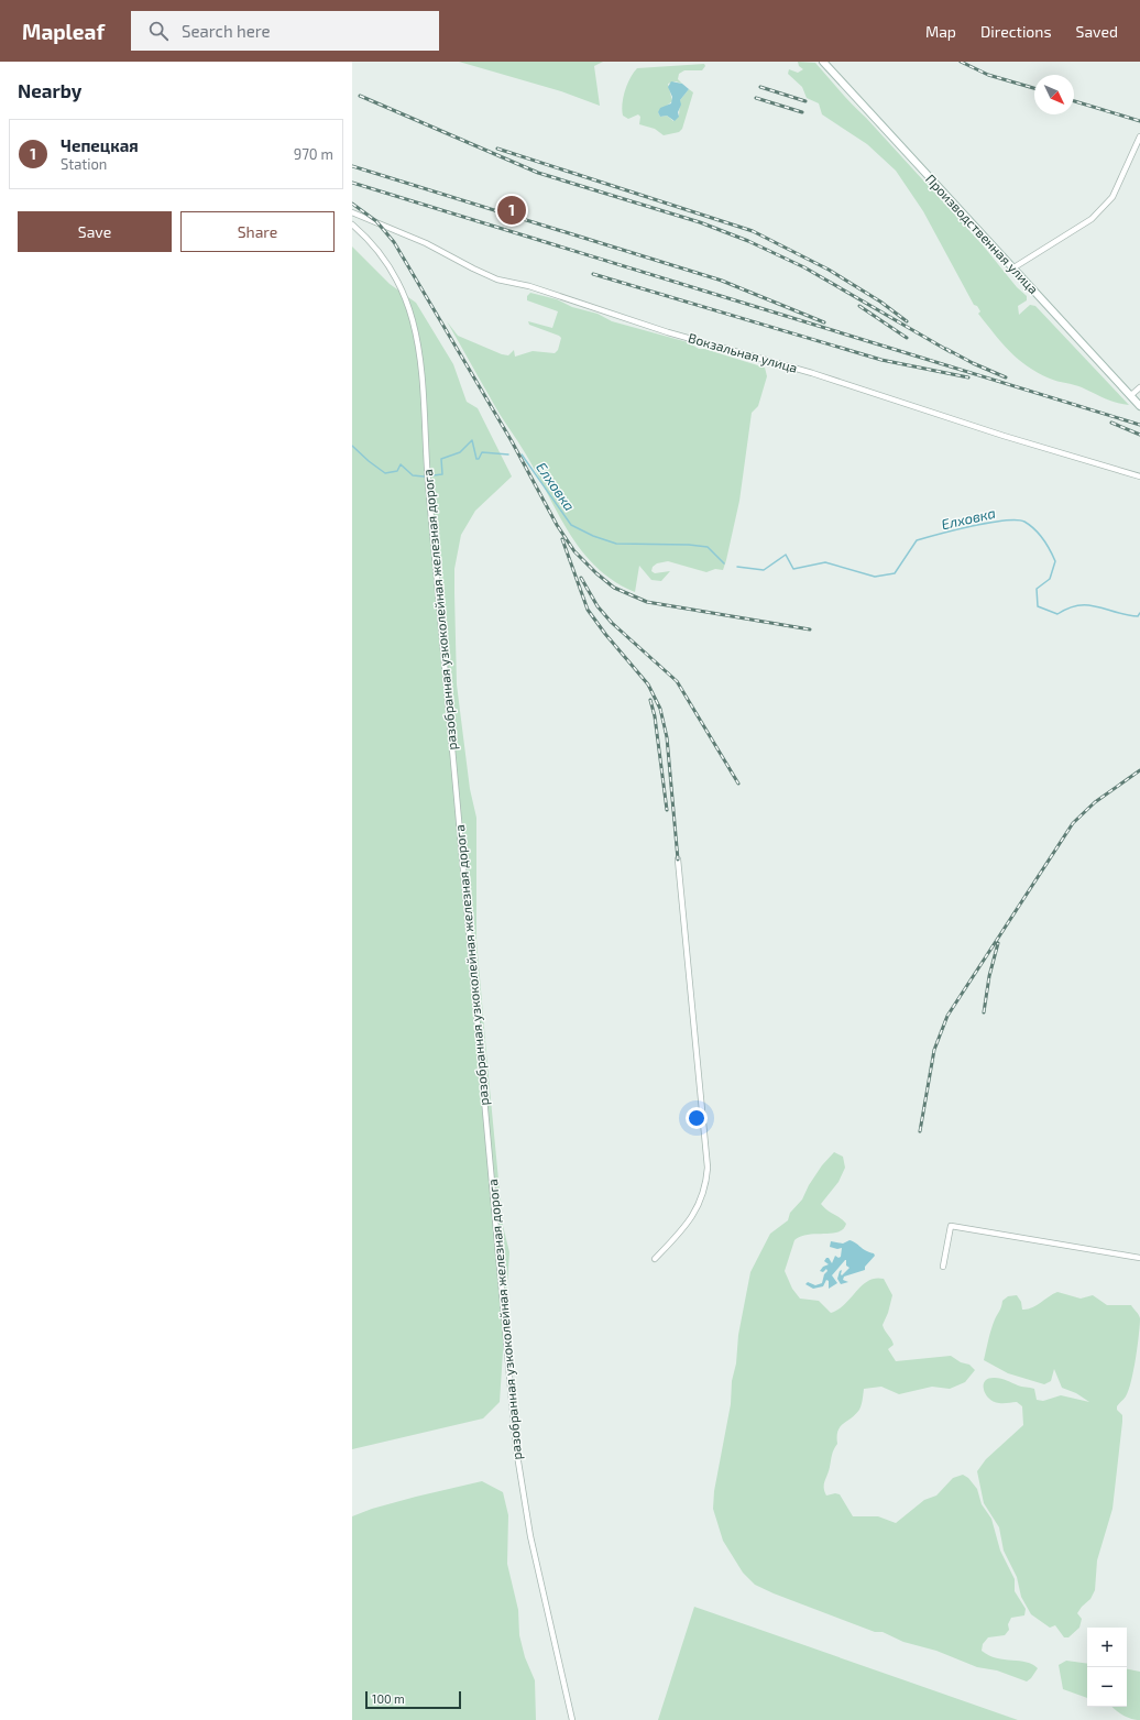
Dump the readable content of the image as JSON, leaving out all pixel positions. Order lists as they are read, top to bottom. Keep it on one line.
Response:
{"streets":{"main road":["Производственная улица"],"street":["Вокзальная улица","разобранная узкоколейная железная дорога"]},"water":["Елховка"],"scale_bar":"100 m","north":"bottom right","page":{"header":"Mapleaf","search":"Search here","nav":["Map","Directions","Saved"],"heading":"Nearby","list":[{"mark":"1","name":"Чепецкая","note":"Station","value":"970 m"}],"pins":"1","buttons":["Save","Share"],"map_buttons":["+","−"],"scale":"100 m"}}
